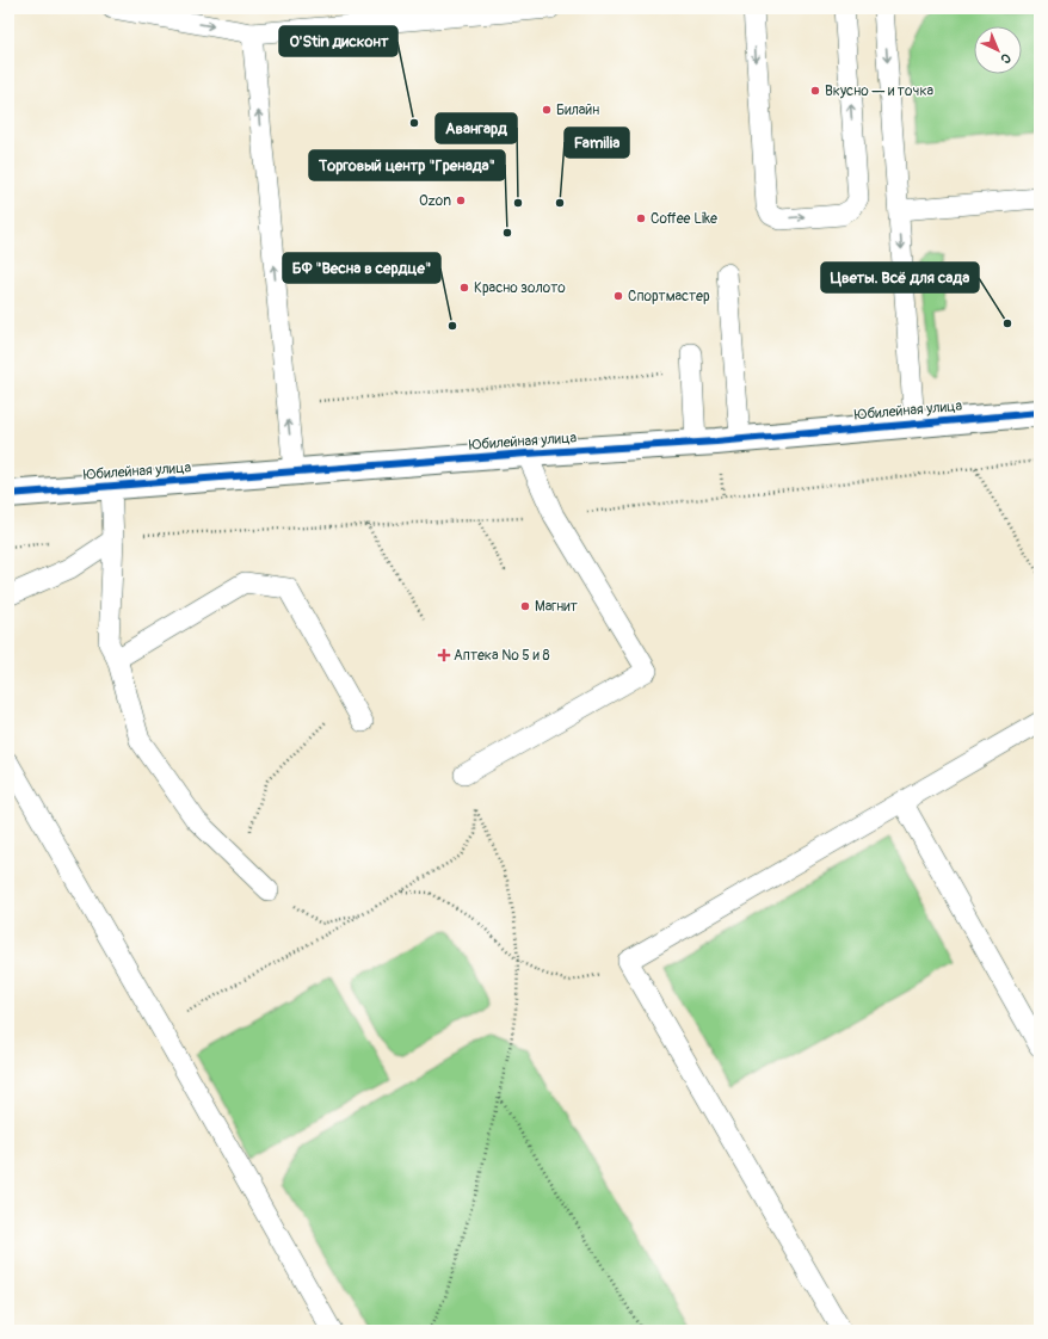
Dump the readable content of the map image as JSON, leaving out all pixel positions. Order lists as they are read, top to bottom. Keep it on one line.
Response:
{"streets":{"street":["Юбилейная улица"]},"places":{"other":["Вкусно — и точка","Билайн","O'Stin дисконт","Ozon","Авангард","Familia","Coffee Like","Торговый центр \"Гренада\"","Красно золото","Спортмастер","Цветы. Всё для сада","БФ \"Весна в сердце\"","Магнит"],"health":["Аптека № 5 и 8"]},"north":"bottom right"}
